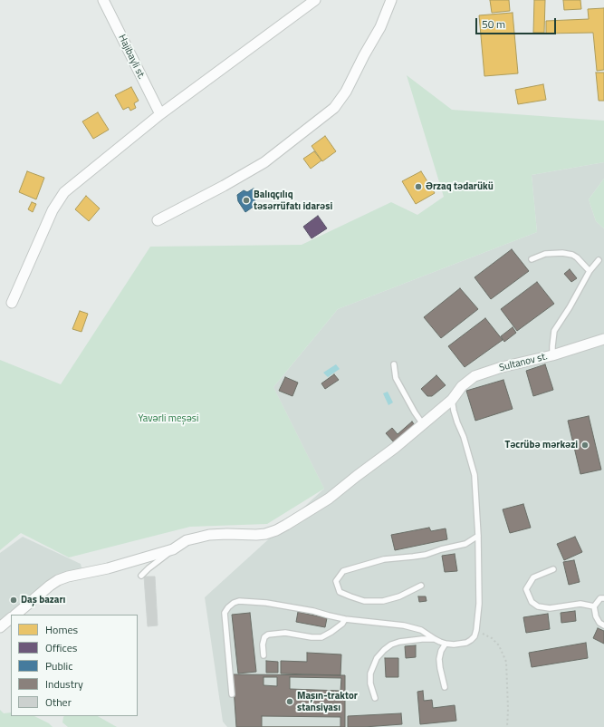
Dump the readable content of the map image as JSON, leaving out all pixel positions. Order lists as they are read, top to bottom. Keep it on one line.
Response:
{"streets":{"street":["Hajibayli st.","Sultanov st."]},"parks":["Yavərli meşəsi"],"places":["Ərzaq tədarükü","Balıqçılıq təsərrüfatı idarəsi","Təcrübə mərkəzi","Daş bazarı","Maşın-traktor stansiyası"],"legend":["Homes","Offices","Public","Industry","Other"],"scale_bar":"50 m"}
